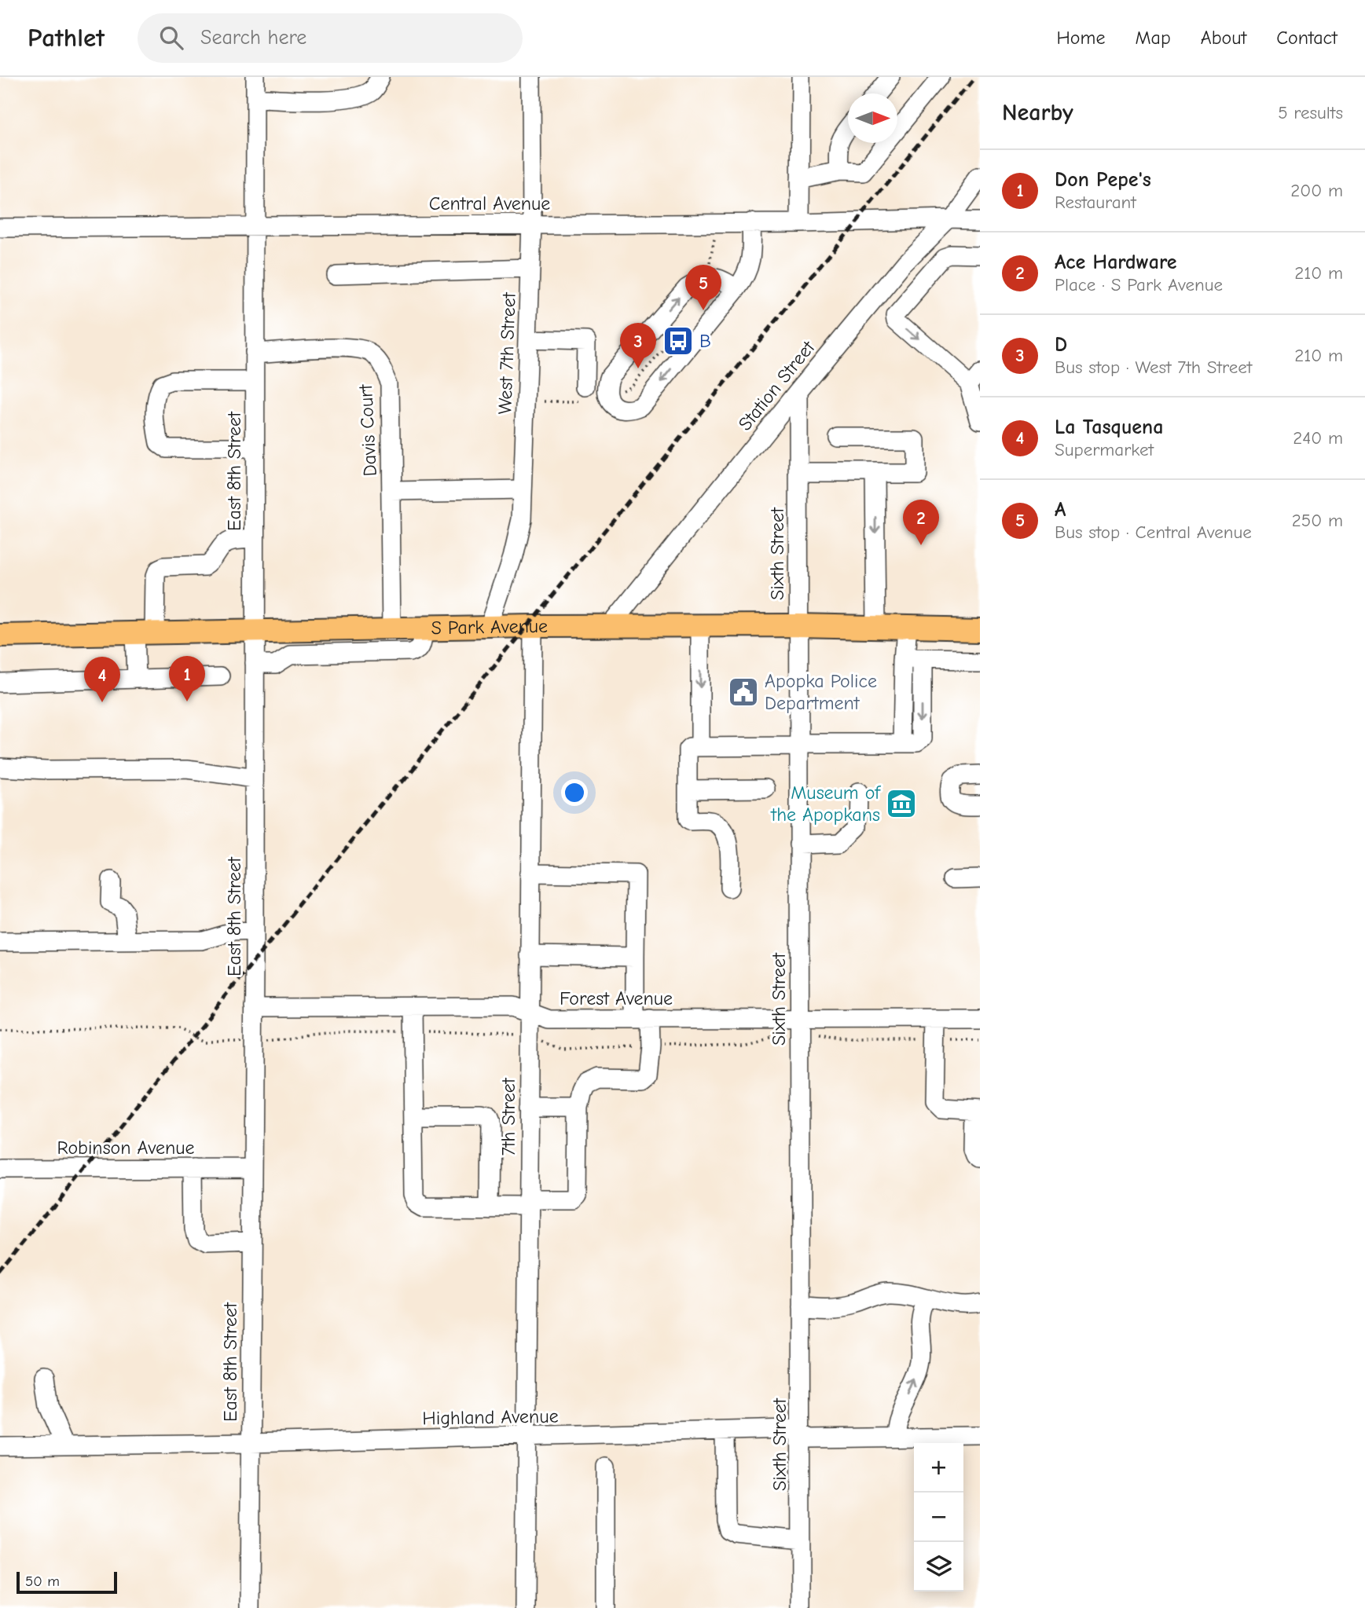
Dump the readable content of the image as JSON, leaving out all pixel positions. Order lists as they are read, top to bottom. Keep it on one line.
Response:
{"streets":{"main road":["S Park Avenue"],"street":["Central Avenue","West 7th Street","Station Street","Davis Court","East 8th Street","Sixth Street","Forest Avenue","7th Street","Robinson Avenue","Highland Avenue"]},"crossings":[["Central Avenue","West 7th Street"],["Central Avenue","Station Street"],["Central Avenue","East 8th Street"],["West 7th Street","S Park Avenue"],["Station Street","Sixth Street"],["Station Street","S Park Avenue"],["Davis Court","East 8th Street"],["Davis Court","S Park Avenue"],["East 8th Street","S Park Avenue"],["East 8th Street","Forest Avenue"],["East 8th Street","Robinson Avenue"],["East 8th Street","Highland Avenue"],["Sixth Street","S Park Avenue"],["Sixth Street","Forest Avenue"],["Sixth Street","Highland Avenue"],["S Park Avenue","7th Street"],["Forest Avenue","7th Street"],["7th Street","Highland Avenue"]],"places":{"bus stop":["B"],"public building":["Apopka Police Department"],"museum":["Museum of the Apopkans"]},"scale_bar":"50 m","north":"right","page":{"header":"Pathlet","search":"Search here","nav":["Home","Map","About","Contact"],"heading":["Nearby","5 results"],"list":[{"mark":"1","name":"Don Pepe's","note":"Restaurant","value":"200 m"},{"mark":"2","name":"Ace Hardware","note":"Place · S Park Avenue","value":"210 m"},{"mark":"3","name":"D","note":"Bus stop · West 7th Street","value":"210 m"},{"mark":"4","name":"La Tasquena","note":"Supermarket","value":"240 m"},{"mark":"5","name":"A","note":"Bus stop · Central Avenue","value":"250 m"}],"pins":["5","3","2","1","4"],"map_buttons":["+","−"],"scale":"50 m"}}
